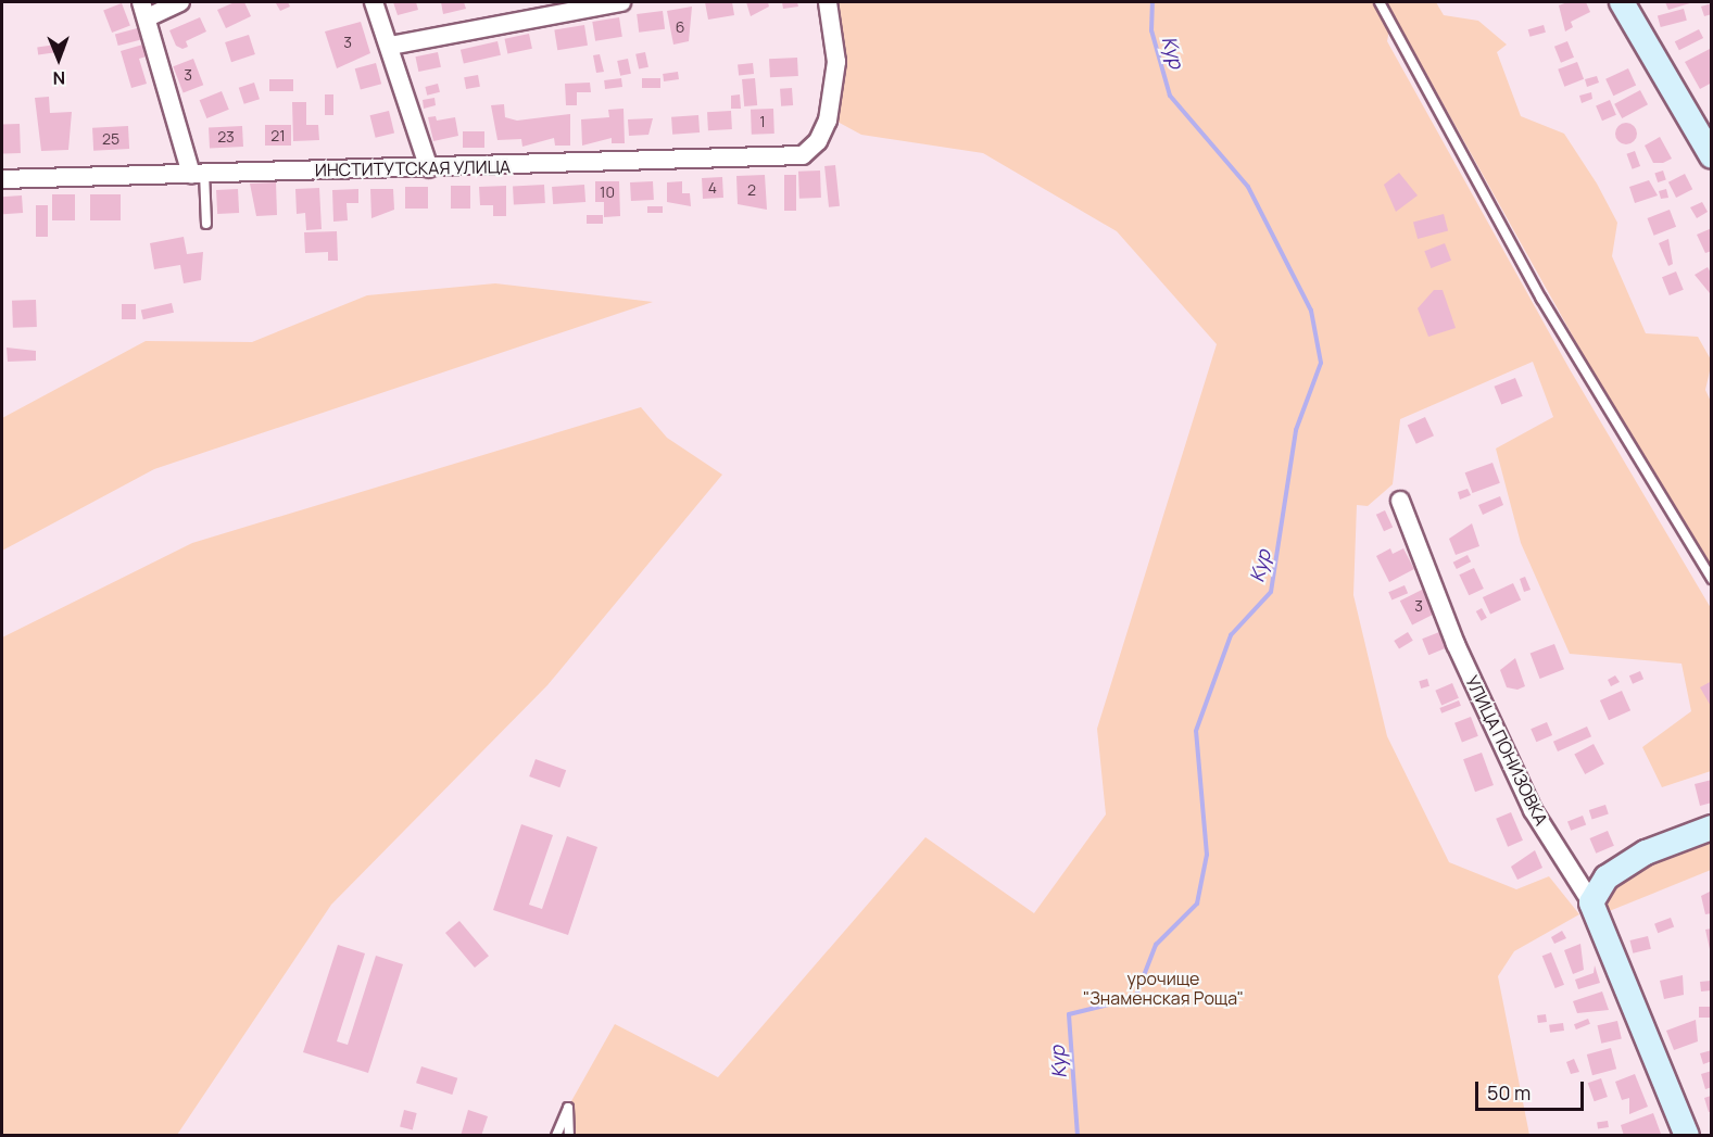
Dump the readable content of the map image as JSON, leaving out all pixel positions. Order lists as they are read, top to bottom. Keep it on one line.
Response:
{"streets":{"main road":["УЛИЦА ПОНИЗОВКА"],"street":["ИНСТИТУТСКАЯ УЛИЦА"]},"water":["Кур"],"parks":["урочище \"Знаменская Роща\""],"house_numbers":["6","3","3","1","21","23","25","4","2","10","3"],"scale_bar":"50 m","north":"bottom"}
